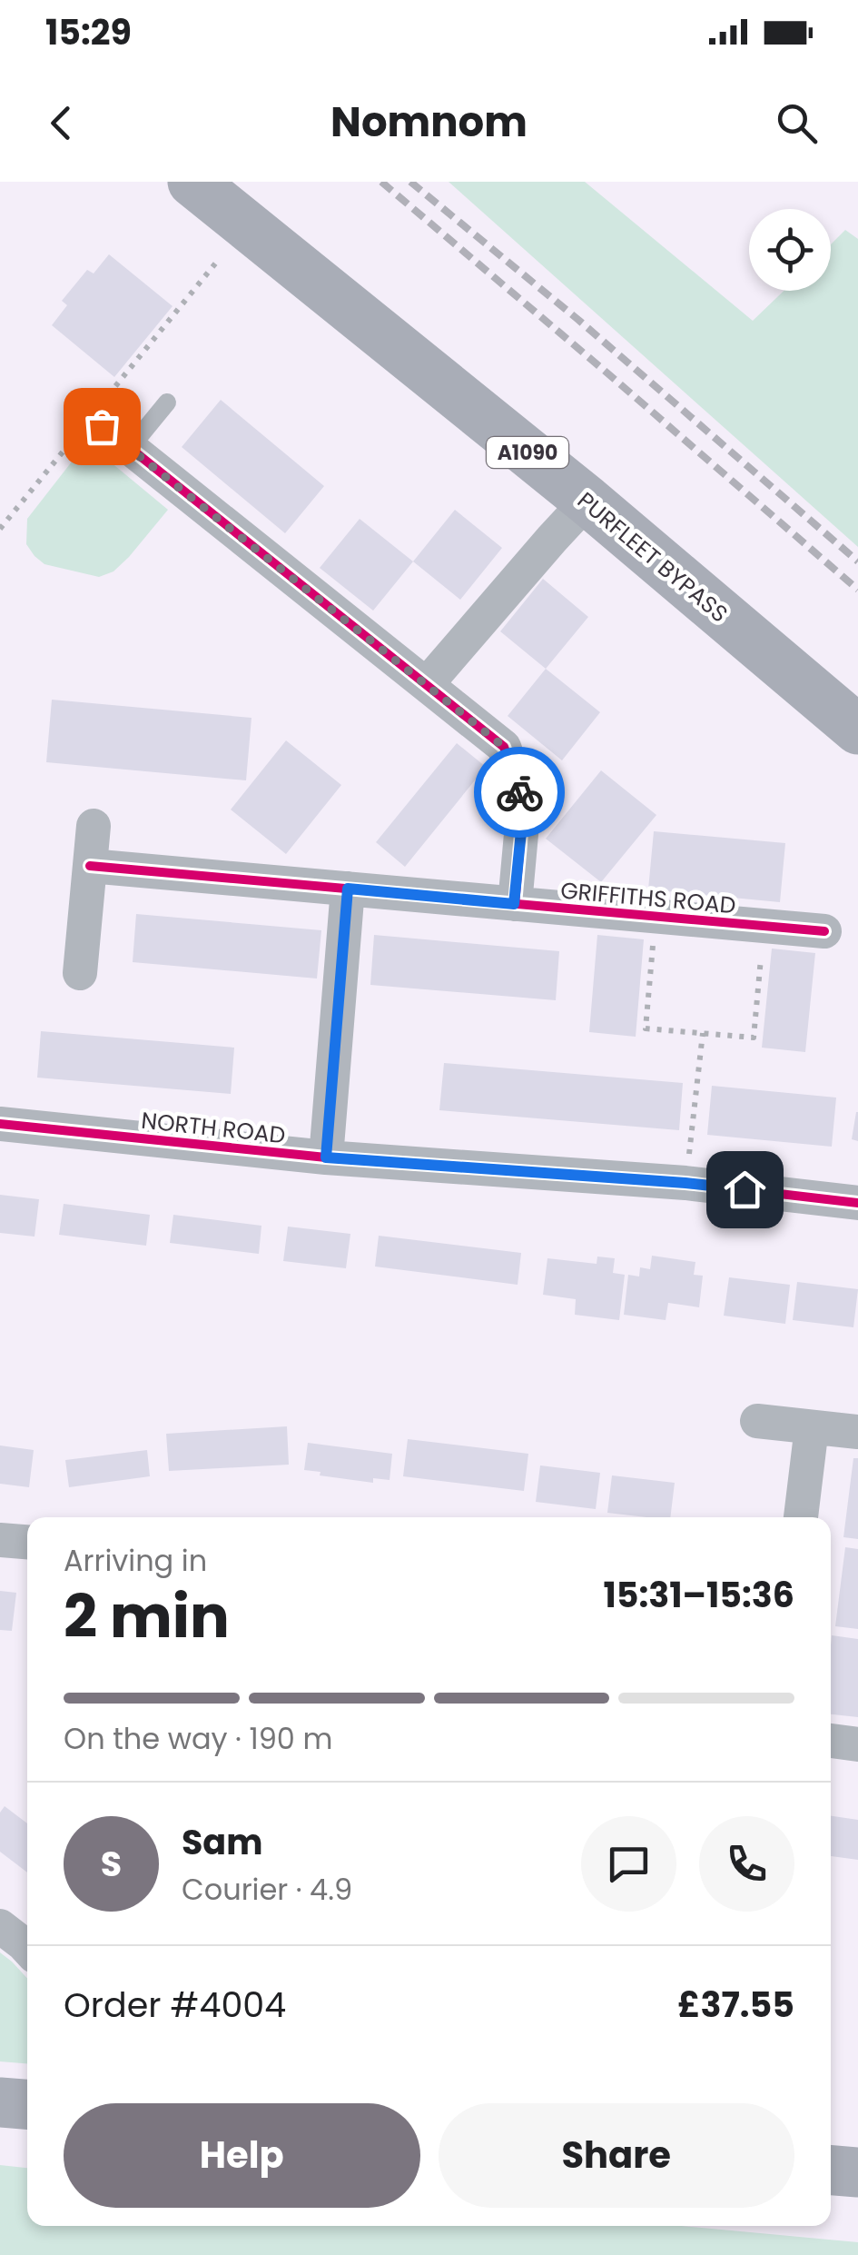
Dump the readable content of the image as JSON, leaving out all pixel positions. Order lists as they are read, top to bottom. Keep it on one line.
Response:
{"streets":{"main road":["A1090","PURFLEET BYPASS"],"street":["GRIFFITHS ROAD","NORTH ROAD"]},"page":{"status":"15:29","header":"Nomnom","heading":["2 min","Arriving in","15:31–15:36"],"panel":["Sam","Courier · 4.9","Order #4004","£37.55"],"bar":"On the way · 190 m","round":"S","buttons":["Help","Share"]}}
